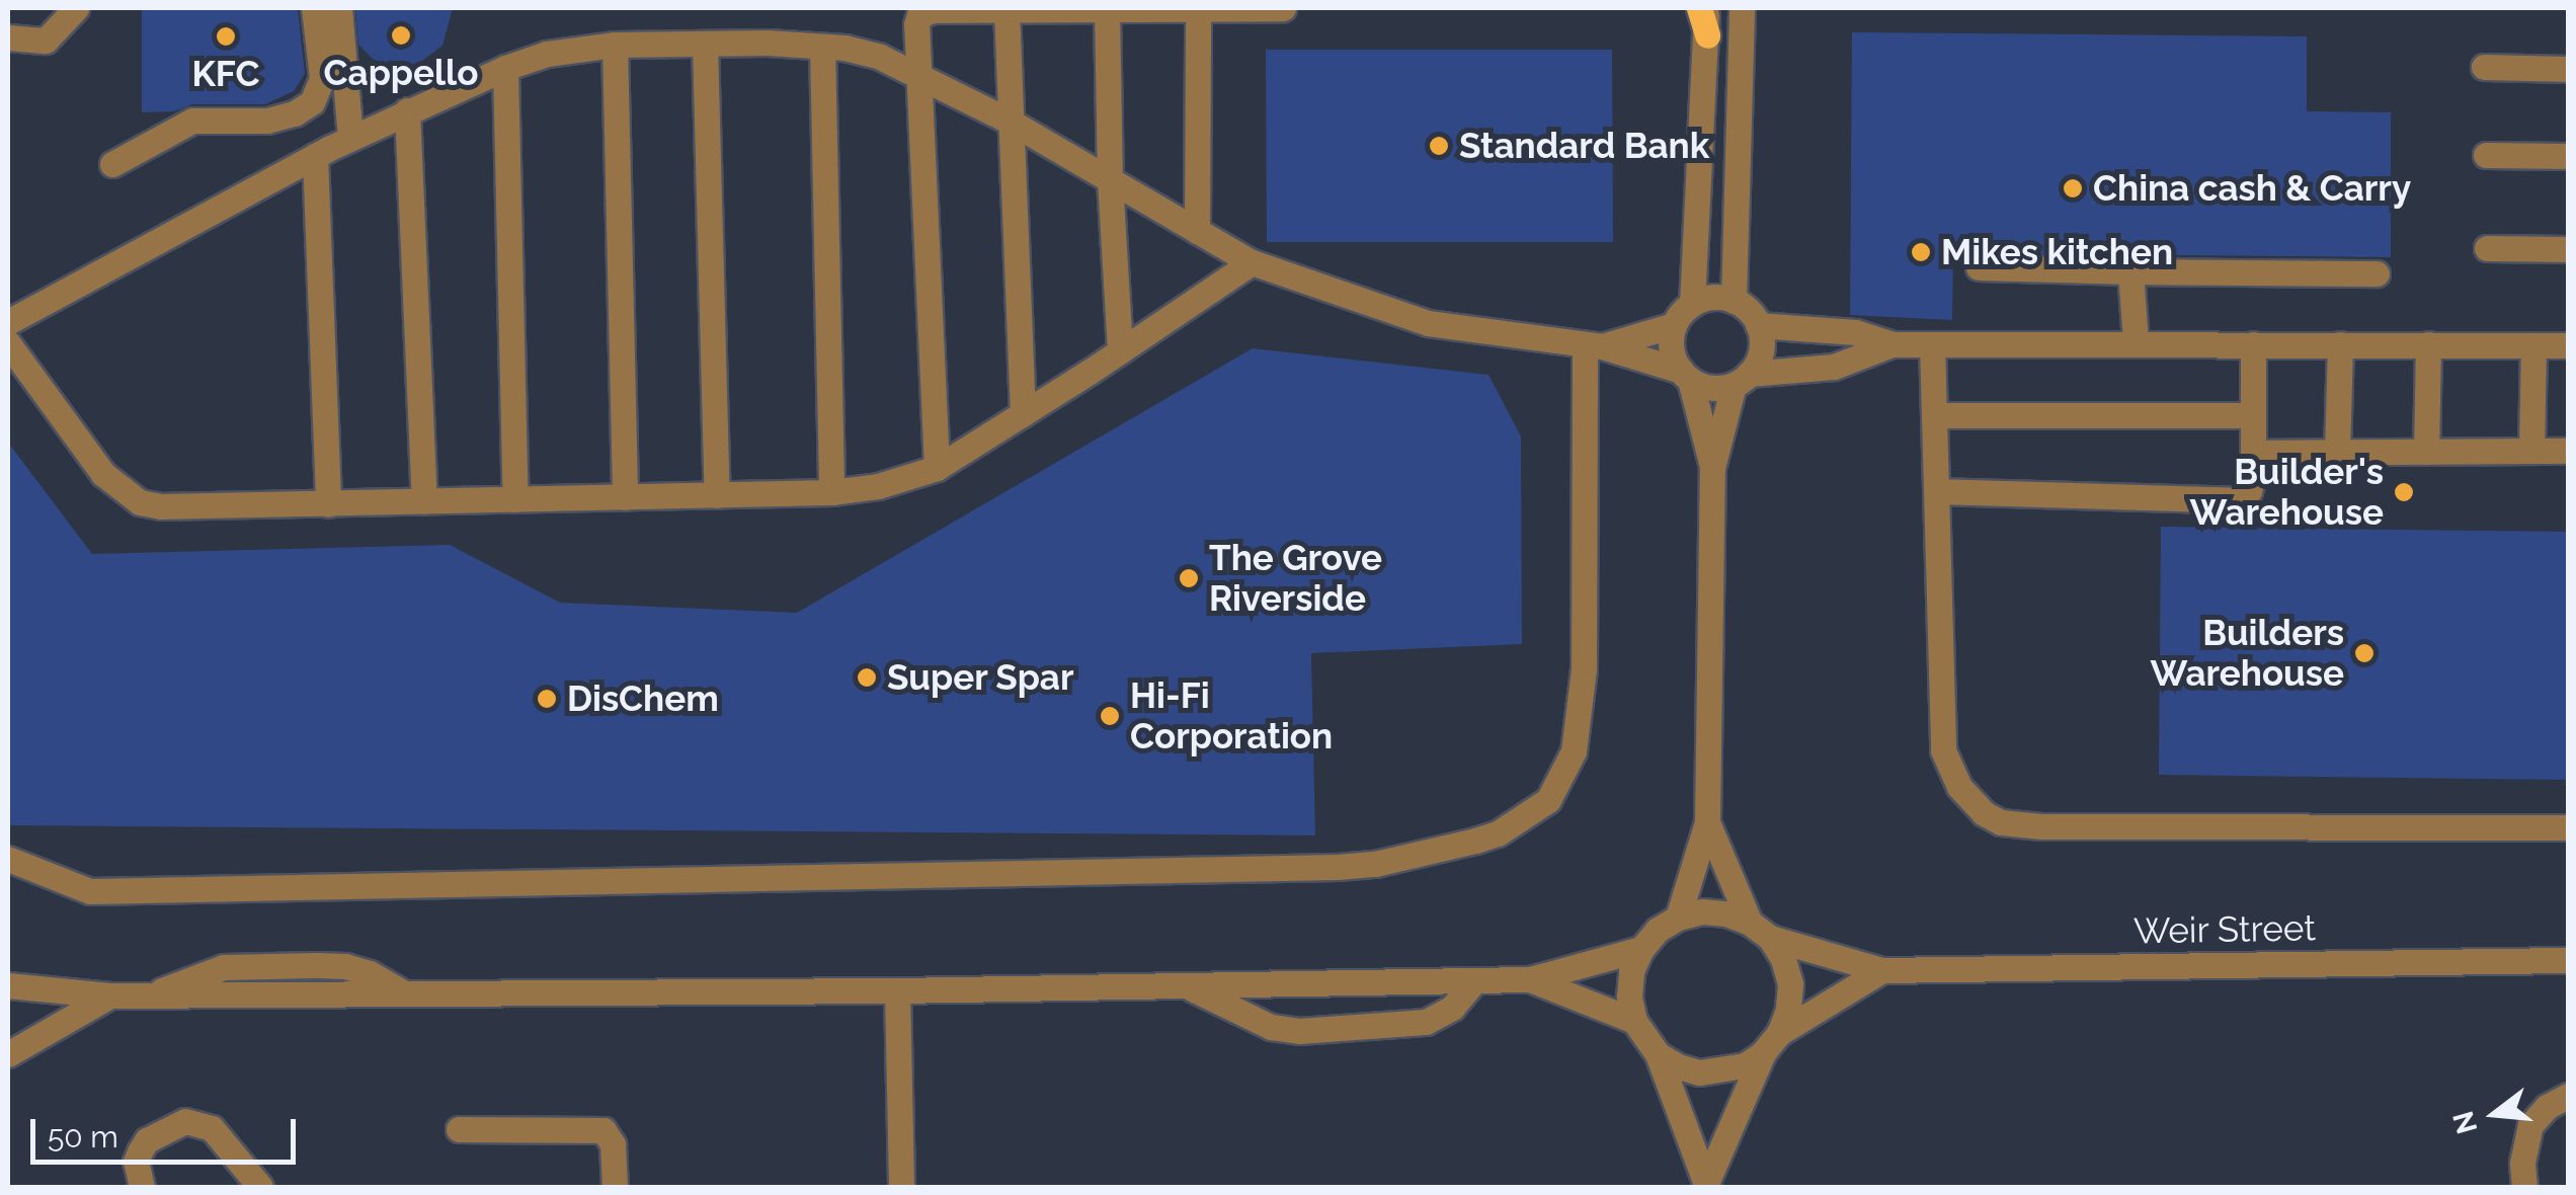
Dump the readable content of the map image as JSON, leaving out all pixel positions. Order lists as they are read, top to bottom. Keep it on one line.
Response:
{"streets":{"street":["Weir Street"]},"places":["Cappello","KFC","Standard Bank","China cash & Carry","Mikes kitchen","Builder's Warehouse","The Grove Riverside","Builders Warehouse","Super Spar","DisChem","Hi-Fi Corporation"],"scale_bar":"50 m","north":"left"}
